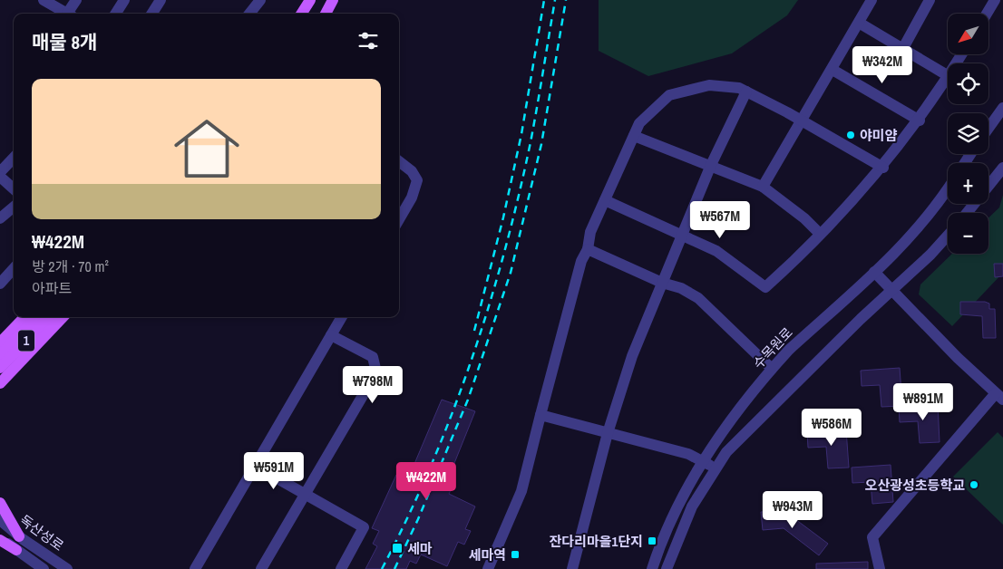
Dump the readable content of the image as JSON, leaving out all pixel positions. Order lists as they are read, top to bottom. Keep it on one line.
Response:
{"streets":{"main road":["1"],"street":["수목원로","독산성로"]},"places":{"other":["야미얌","오산광성초등학교"],"transit":["잔다리마을1단지","세마","세마역"]},"north":"bottom left","page":{"map_buttons":["+","−"],"heading":"매물 8개","price":["₩342M","₩567M","₩798M","₩891M","₩586M","₩591M","₩422M","₩943M"],"list":[{"name":"₩422M","note":"방 2개 · 70 m² · 아파트"}]}}
